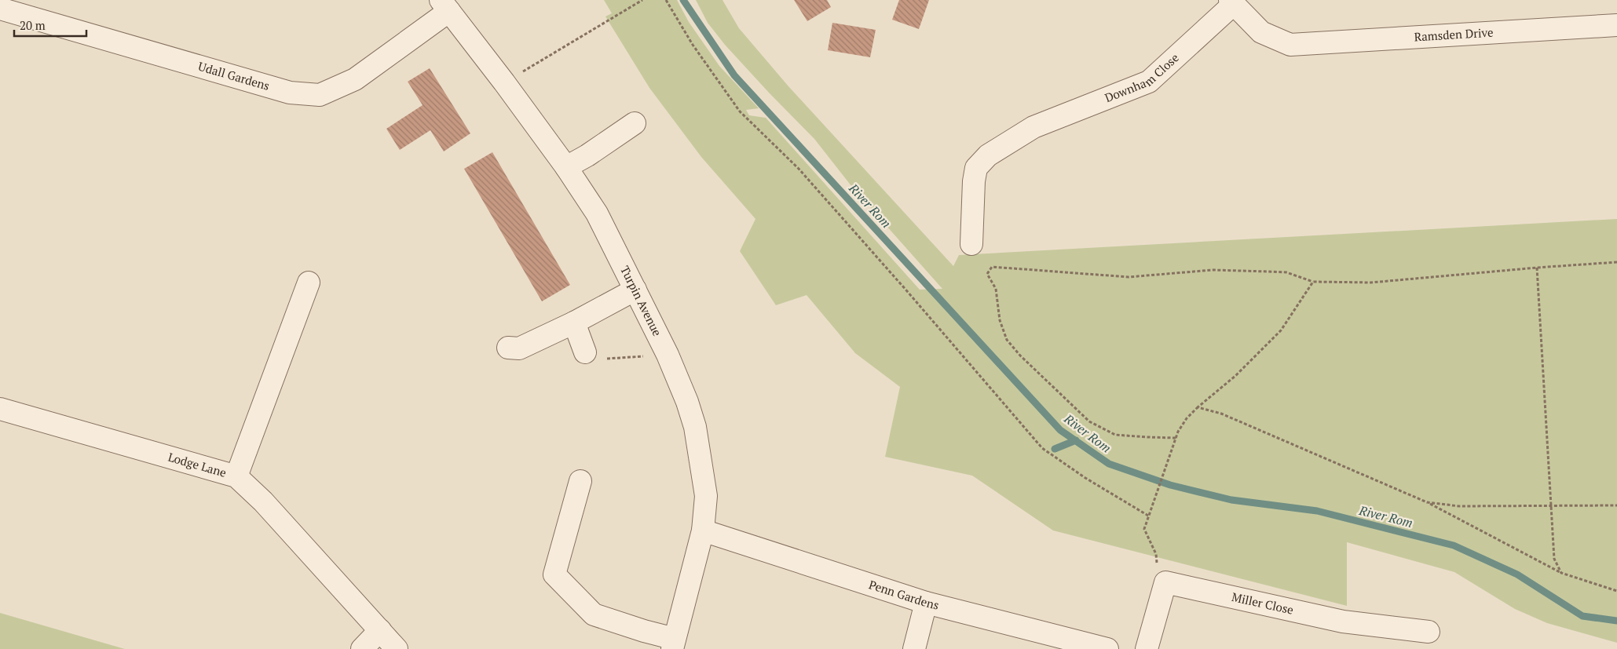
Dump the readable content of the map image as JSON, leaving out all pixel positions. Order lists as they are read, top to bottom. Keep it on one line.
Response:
{"streets":{"street":["Ramsden Drive","Udall Gardens","Downham Close","Turpin Avenue","Lodge Lane","Penn Gardens","Miller Close"]},"crossings":[["Ramsden Drive","Downham Close"],["Udall Gardens","Turpin Avenue"],["Turpin Avenue","Penn Gardens"]],"water":["River Rom"],"scale_bar":"20 m"}
